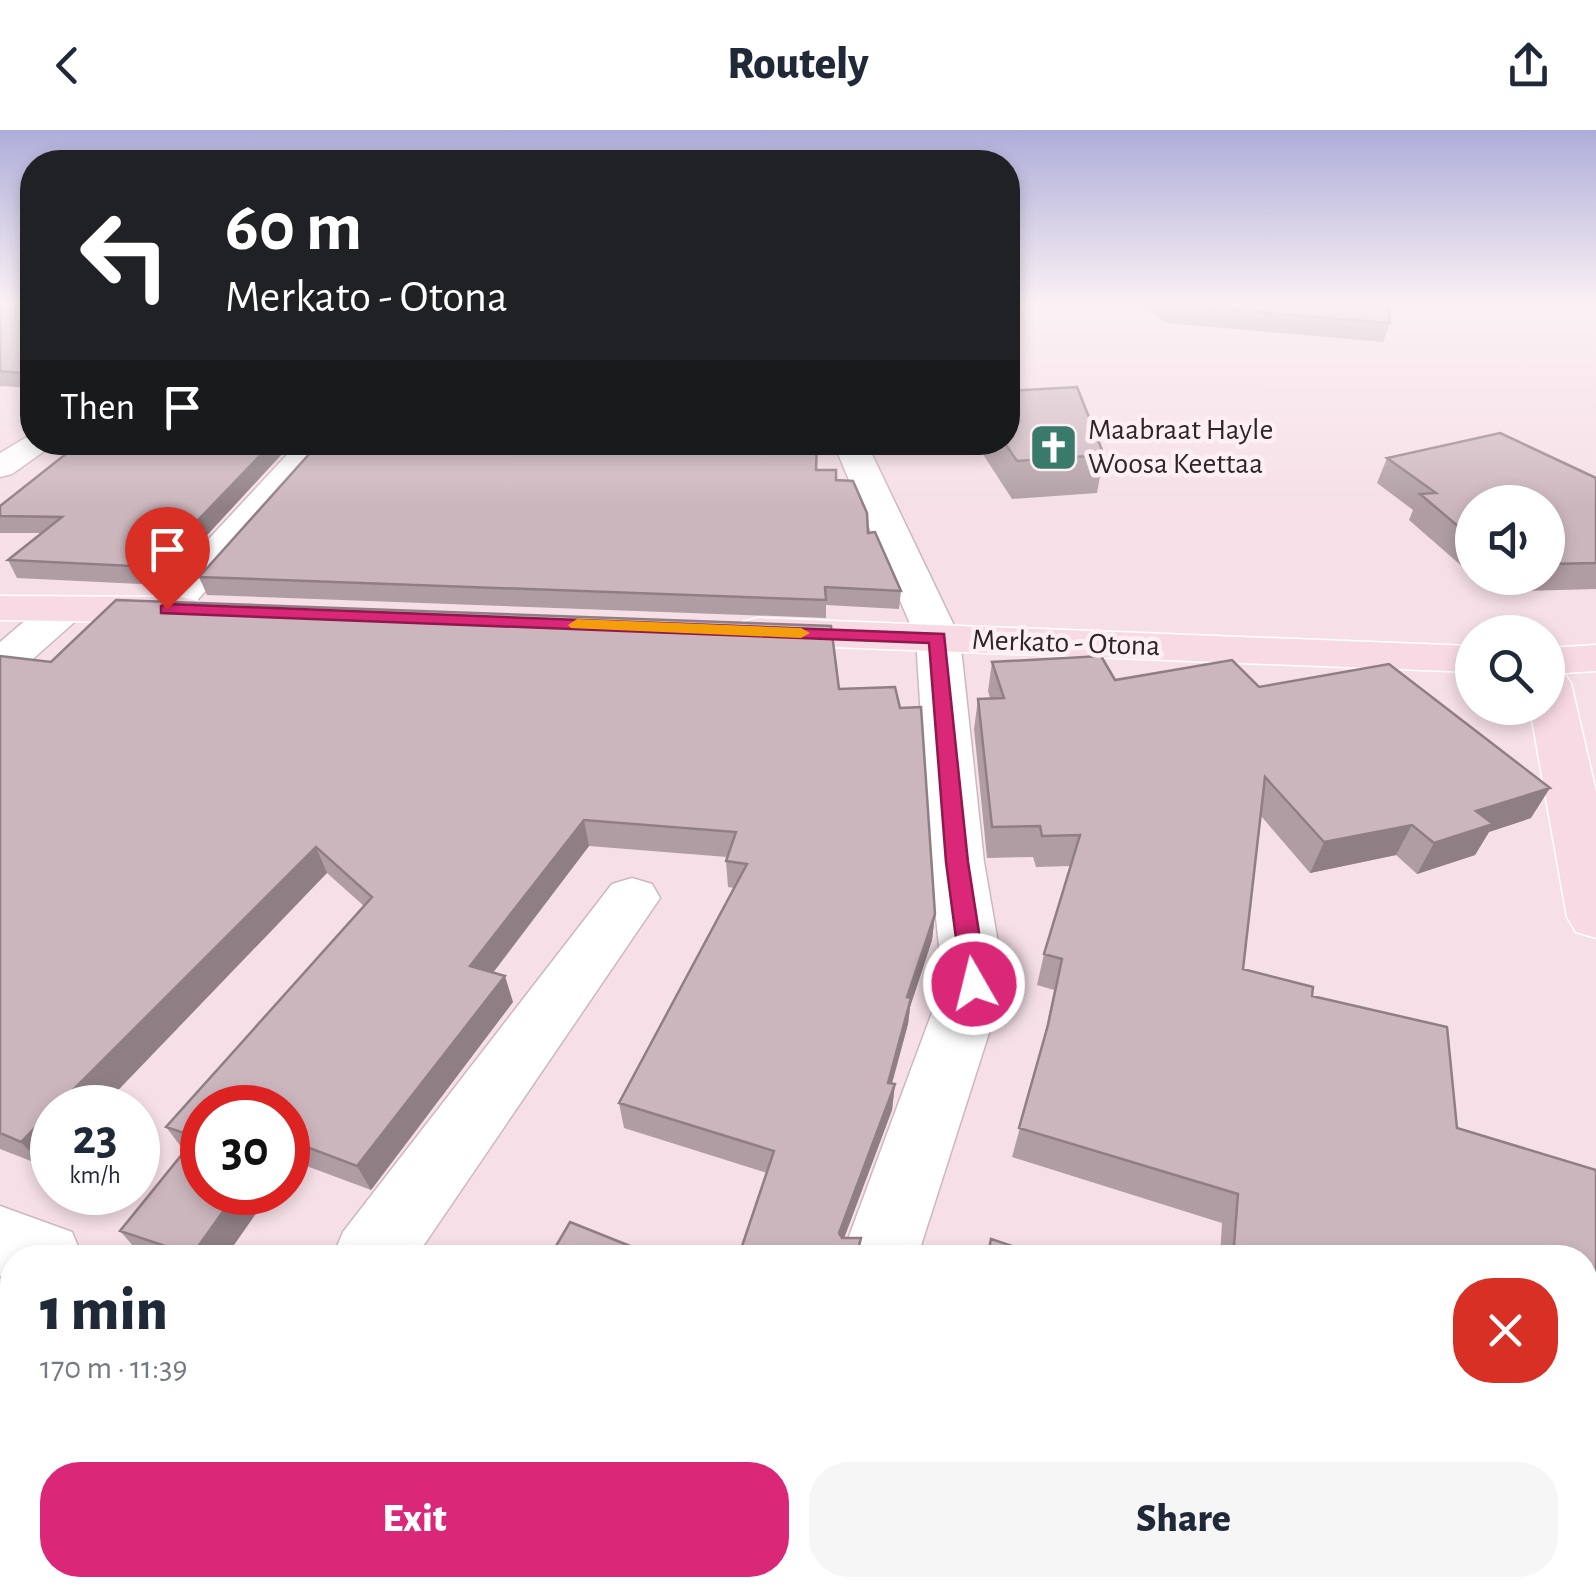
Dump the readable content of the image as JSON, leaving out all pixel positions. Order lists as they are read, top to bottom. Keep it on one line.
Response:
{"streets":{"main road":["Merkato - Otona"]},"places":{"church":["Maabraat Hayle Woosa Keettaa"]},"page":{"header":"Routely","turn":["60 m","Merkato - Otona"],"then":"Then","speed":"23 km/h","limit":"30","heading":["1 min","170 m · 11:39"],"buttons":["Exit","Share"]}}
